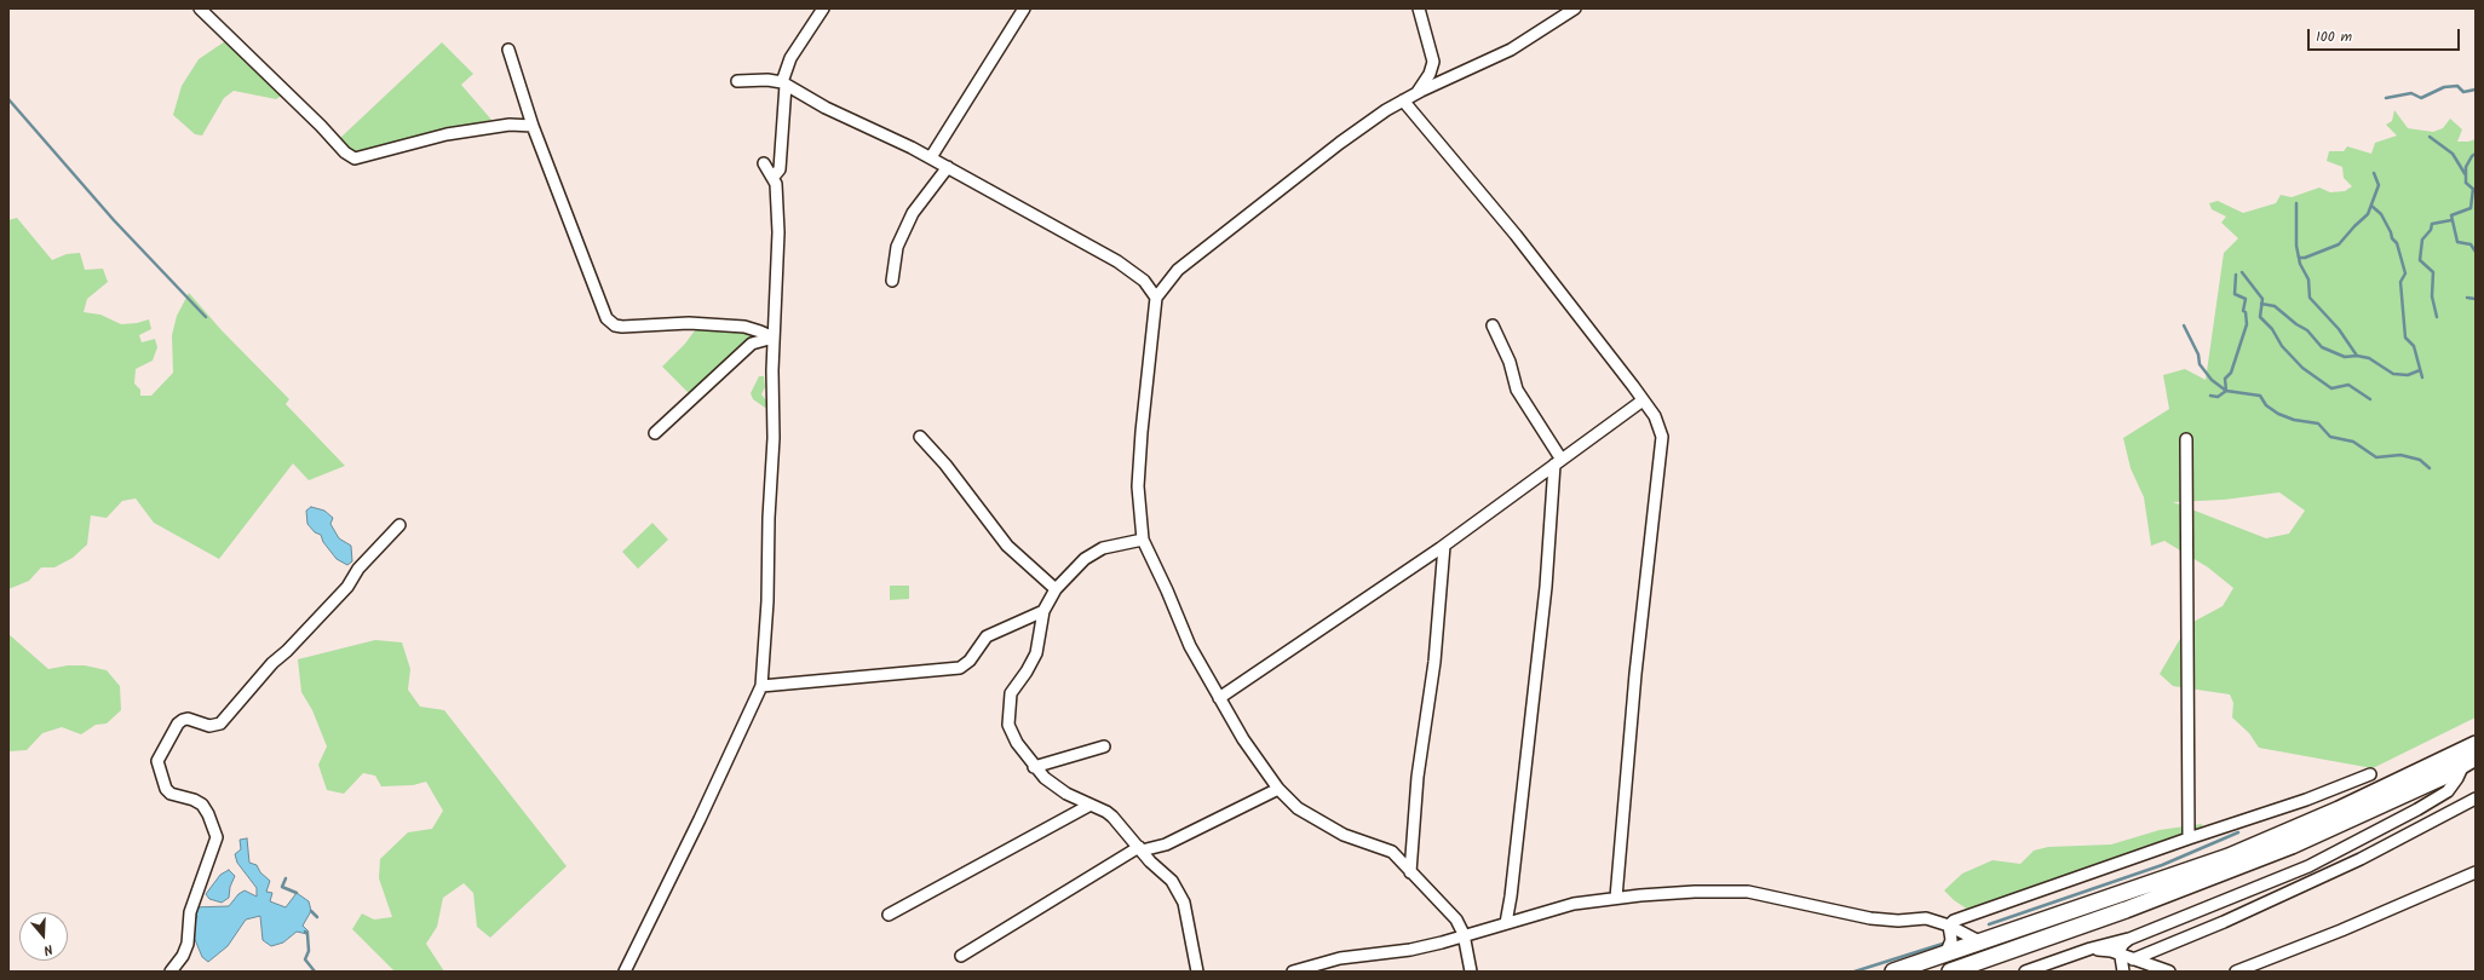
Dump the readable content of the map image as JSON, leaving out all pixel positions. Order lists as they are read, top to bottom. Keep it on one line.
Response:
{"scale_bar":"100 m","north":"bottom"}
